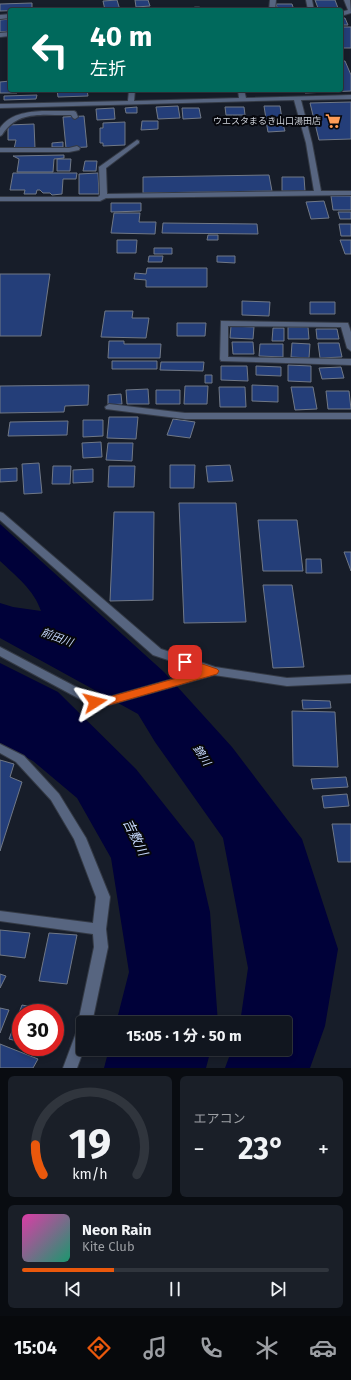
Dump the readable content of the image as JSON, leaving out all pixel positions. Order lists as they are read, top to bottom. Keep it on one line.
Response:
{"water":["前田川","錦川","吉敷川"],"places":{"supermarket":["ウエスタまるき山口湯田店"]},"page":{"turn":["40 m","左折"],"limit":"30","trip":"15:05 · 1 分 · 50 m","tile":"エアコン","heat":["−","23°","+"],"song":["Neon Rain","Kite Club"],"tabs":"15:04","gauge":["19","km/h"]}}
